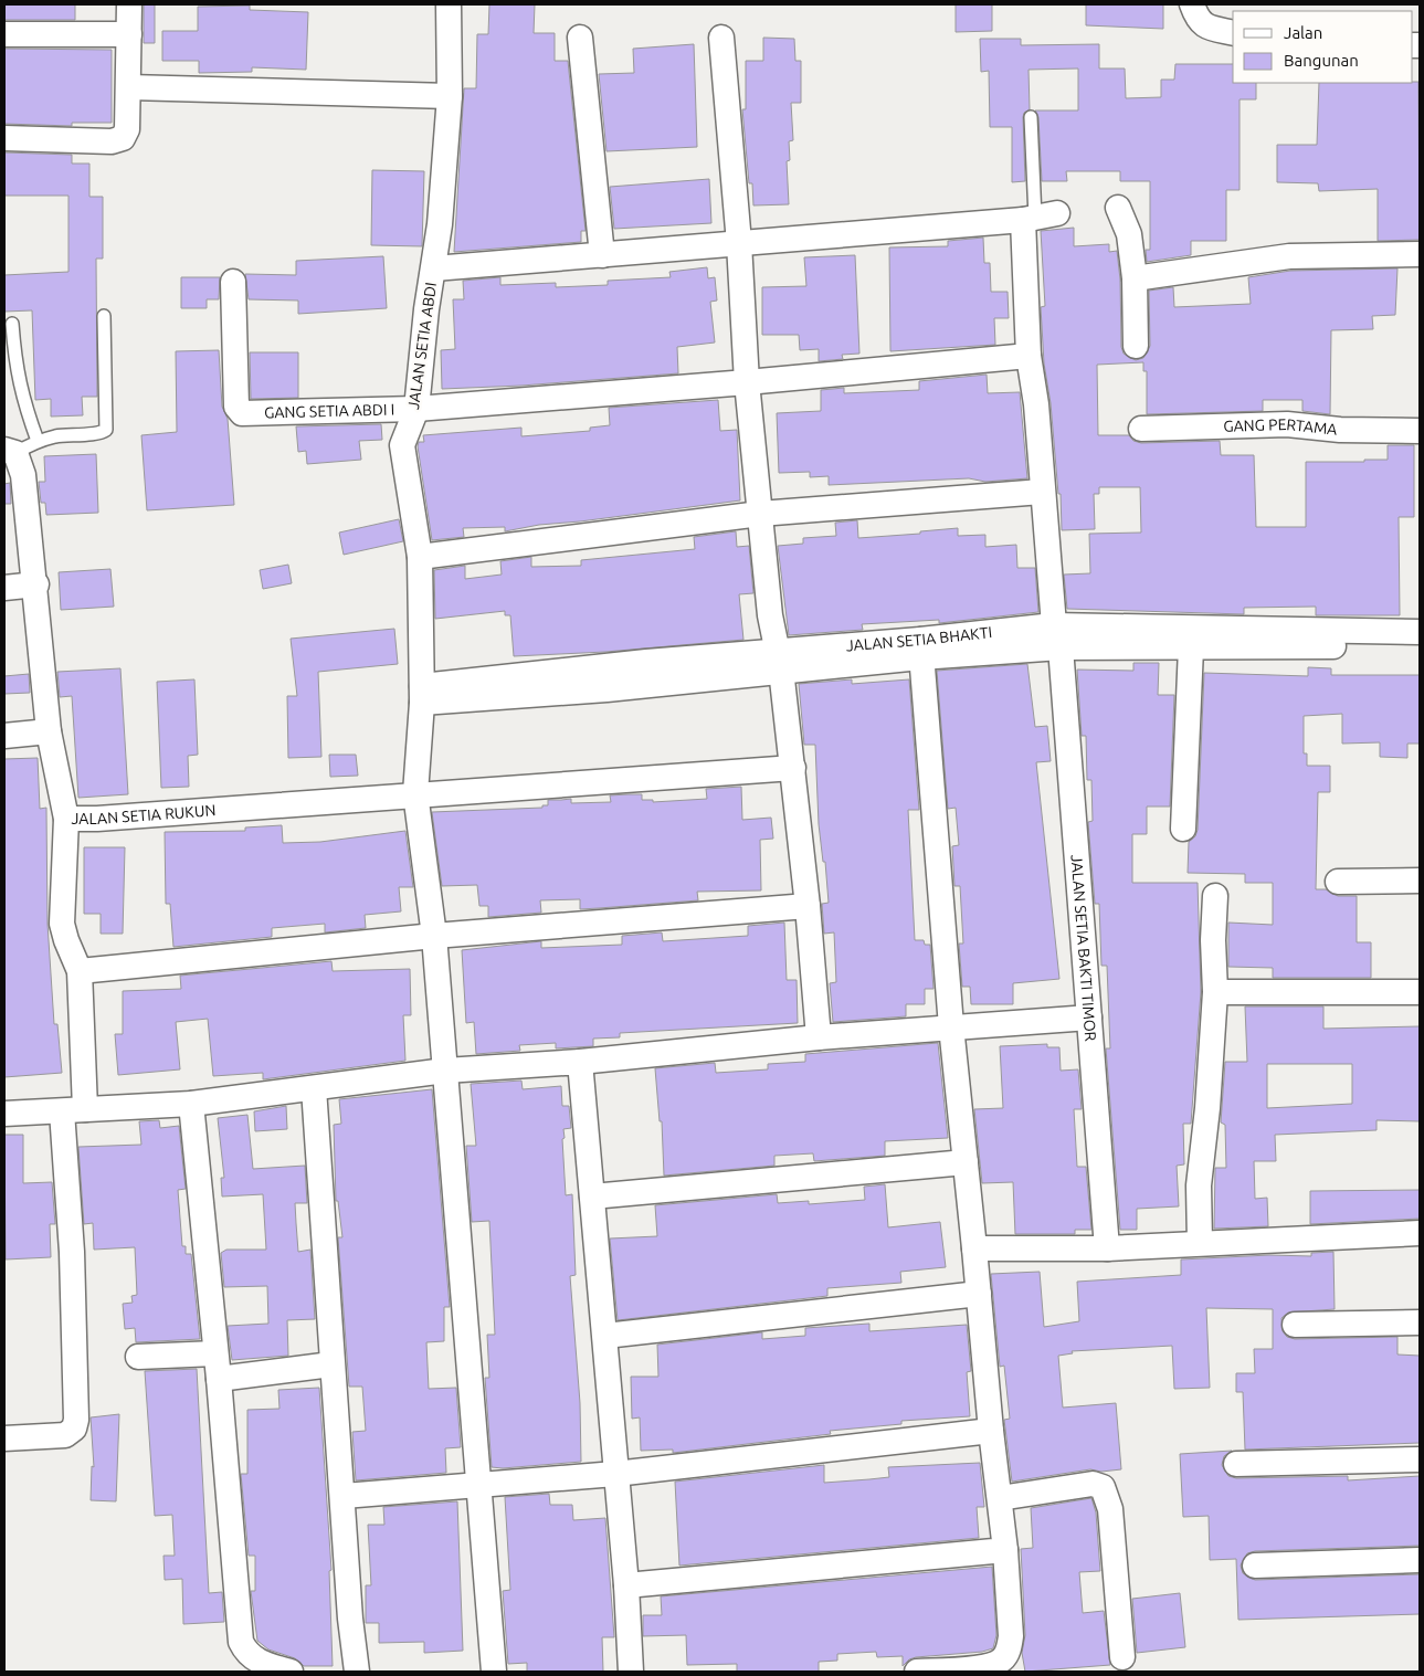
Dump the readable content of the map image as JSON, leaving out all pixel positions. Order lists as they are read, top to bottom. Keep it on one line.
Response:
{"streets":{"street":["JALAN SETIA ABDI","GANG SETIA ABDI I","GANG PERTAMA","JALAN SETIA BHAKTI","JALAN SETIA RUKUN","JALAN SETIA BAKTI TIMOR"]},"crossings":[["JALAN SETIA ABDI","GANG SETIA ABDI I"],["JALAN SETIA ABDI","JALAN SETIA BHAKTI"],["JALAN SETIA ABDI","JALAN SETIA RUKUN"],["GANG SETIA ABDI I","JALAN SETIA BAKTI TIMOR"],["JALAN SETIA BHAKTI","JALAN SETIA BAKTI TIMOR"]],"legend":["Jalan","Bangunan"]}
